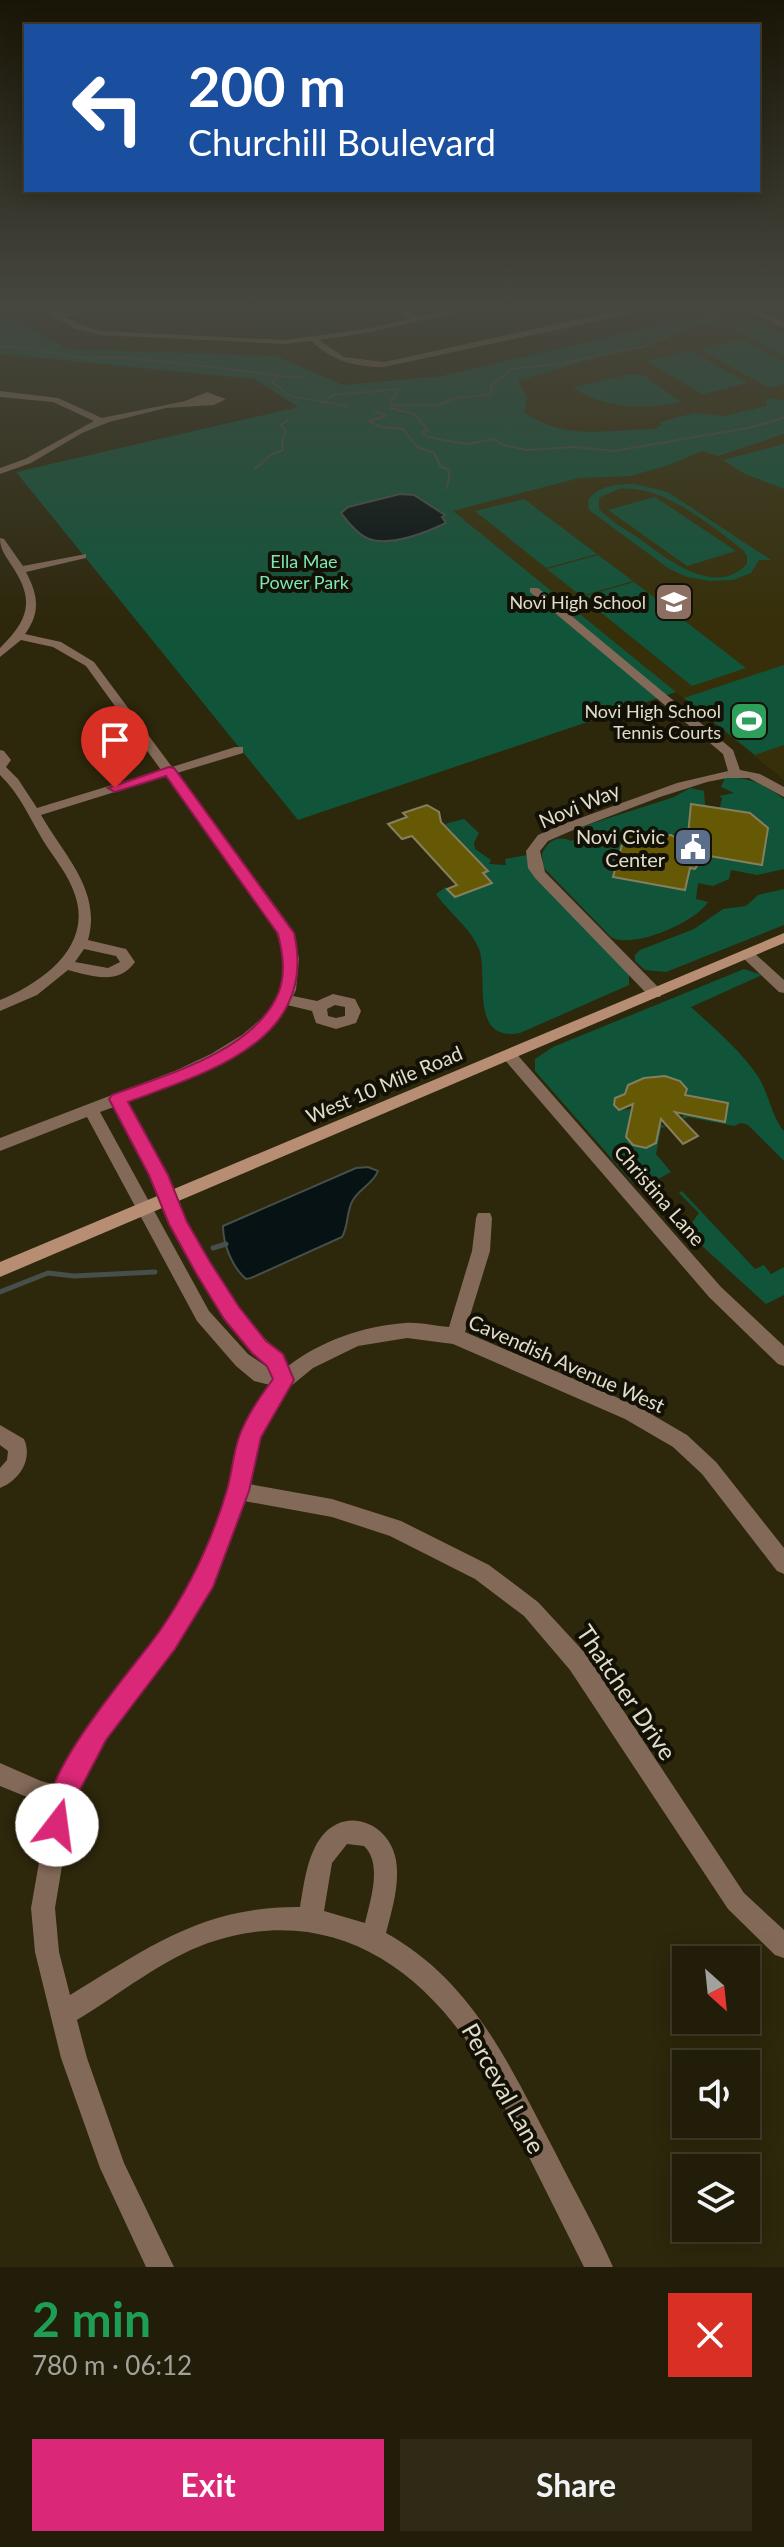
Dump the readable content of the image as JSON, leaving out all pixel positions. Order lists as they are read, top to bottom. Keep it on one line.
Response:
{"streets":{"main road":["West 10 Mile Road"],"street":["Novi Way","Christina Lane","Cavendish Avenue West","Thatcher Drive","Perceval Lane"]},"crossings":[["Novi Way","West 10 Mile Road"],["West 10 Mile Road","Christina Lane"]],"parks":["Ella Mae Power Park"],"places":{"school or university":["Novi High School"],"sports":["Novi High School Tennis Courts"],"public building":["Novi Civic Center"]},"north":"bottom right","page":{"turn":["200 m","Churchill Boulevard"],"heading":["2 min","780 m · 06:12"],"buttons":["Exit","Share"]}}
